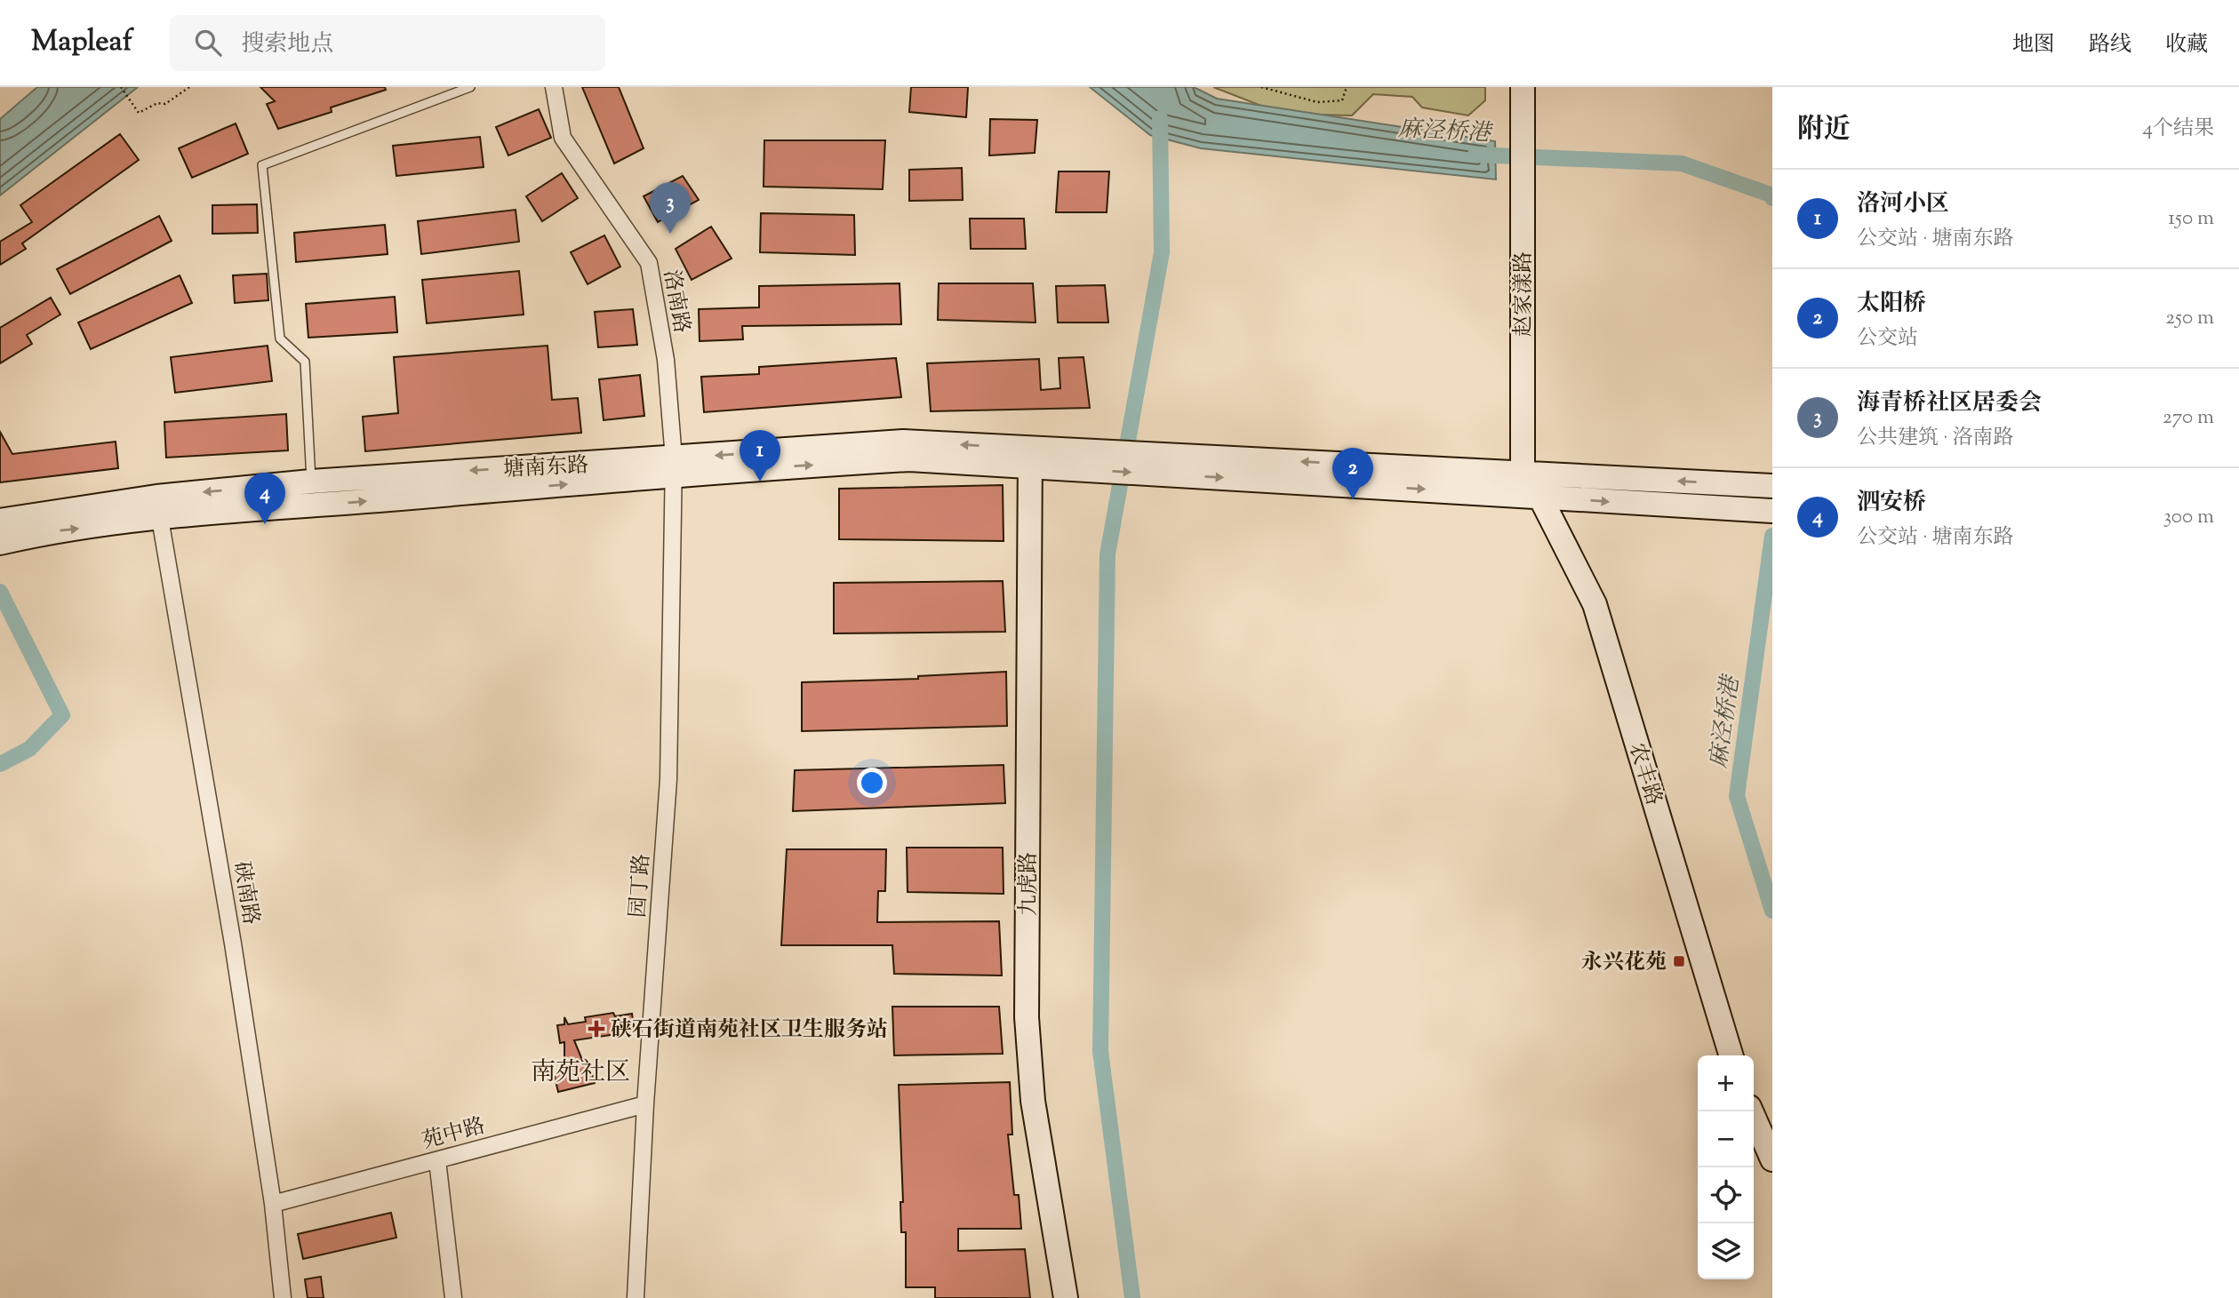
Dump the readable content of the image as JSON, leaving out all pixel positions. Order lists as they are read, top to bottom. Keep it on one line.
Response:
{"streets":{"main road":["赵家漾路","塘南东路","农丰路","九虎路"],"street":["洛南路","园丁路","硖南路","苑中路"]},"crossings":[["洛南路","塘南东路"],["洛南路","园丁路"],["塘南东路","九虎路"],["塘南东路","园丁路"],["塘南东路","硖南路"],["园丁路","苑中路"],["硖南路","苑中路"]],"districts":["南苑社区"],"water":["麻泾桥港"],"places":{"transit":["永兴花苑"],"health":["硖石街道南苑社区卫生服务站"]},"page":{"header":"Mapleaf","search":"搜索地点","nav":["地图","路线","收藏"],"heading":["附近","4个结果"],"list":[{"mark":"1","name":"洛河小区","note":"公交站 · 塘南东路","value":"150 m"},{"mark":"2","name":"太阳桥","note":"公交站","value":"250 m"},{"mark":"3","name":"海青桥社区居委会","note":"公共建筑 · 洛南路","value":"270 m"},{"mark":"4","name":"泗安桥","note":"公交站 · 塘南东路","value":"300 m"}],"pins":["3","1","2","4"],"map_buttons":["+","−"]}}
